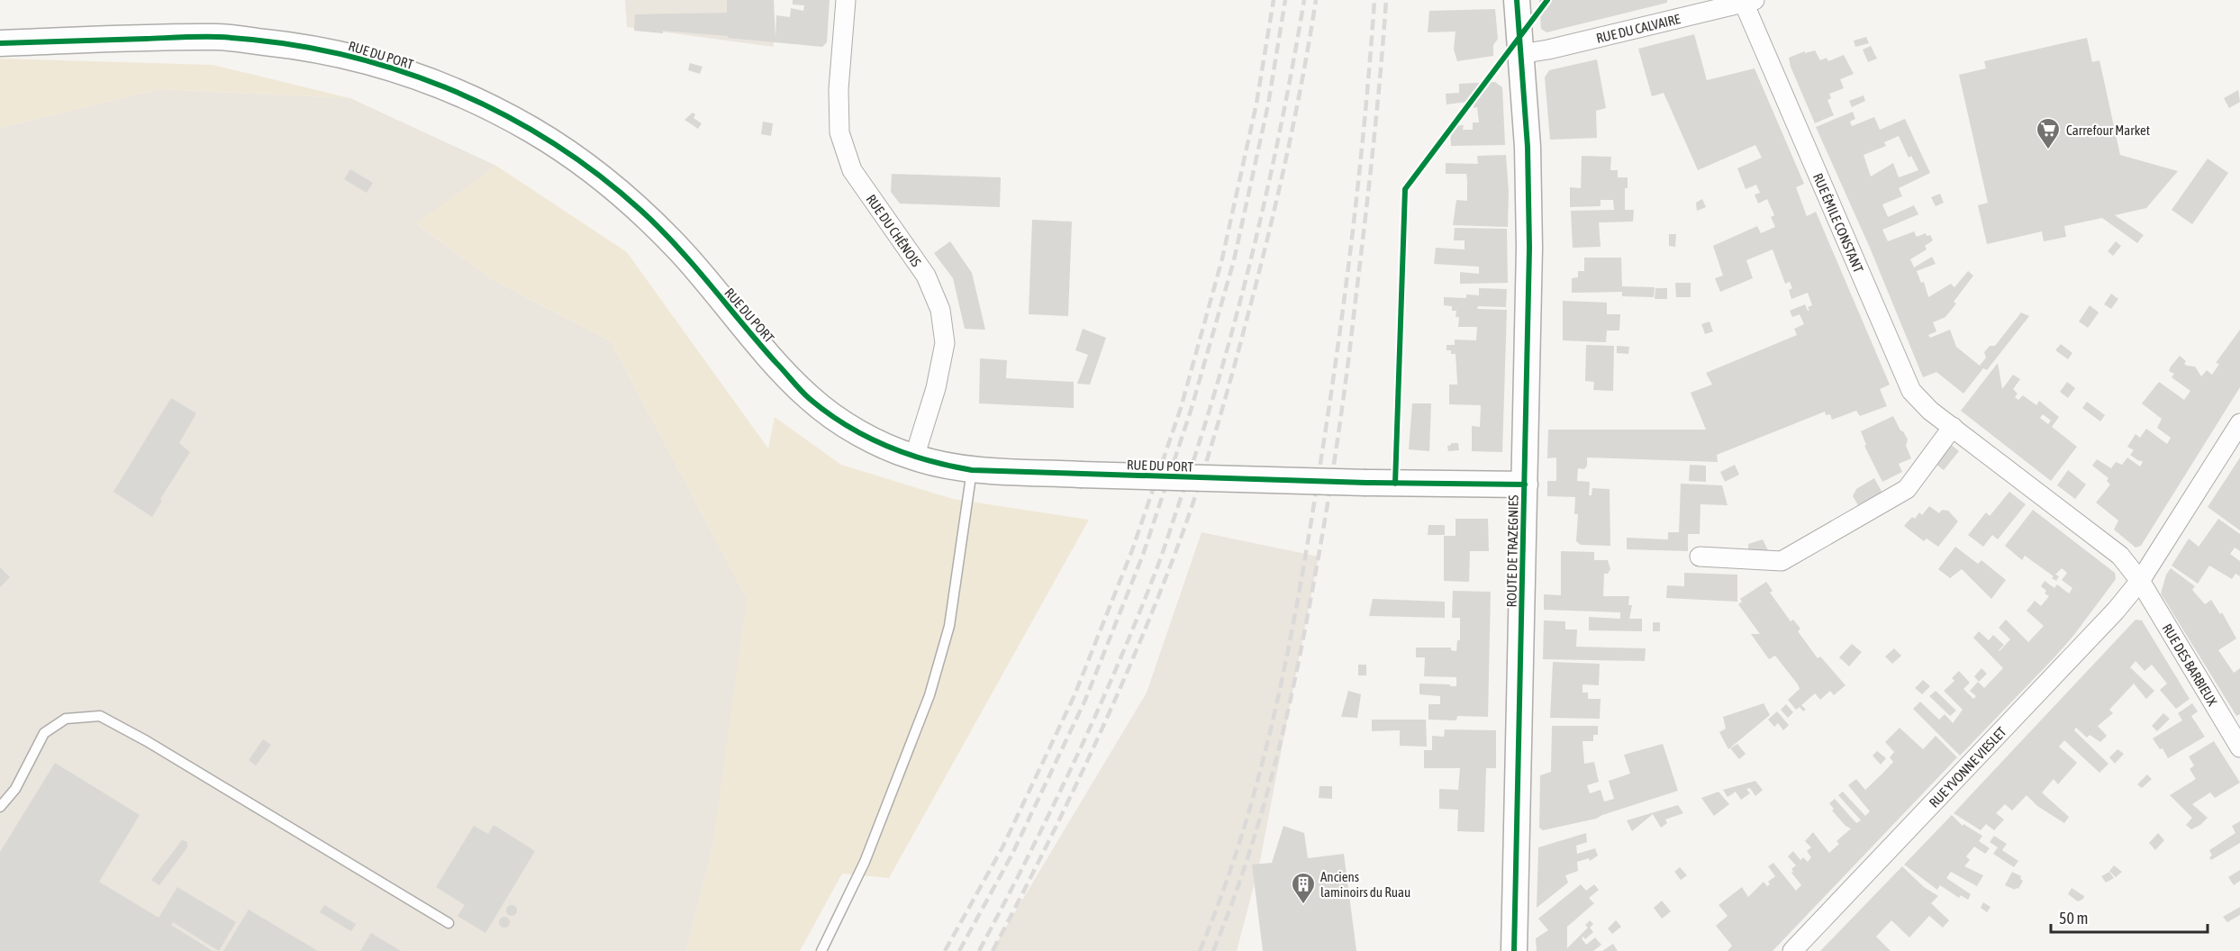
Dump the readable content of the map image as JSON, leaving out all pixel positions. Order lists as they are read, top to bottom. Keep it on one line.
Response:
{"streets":{"main road":["RUE DU PORT","ROUTE DE TRAZEGNIES"],"street":["RUE DU CALVAIRE","RUE ÉMILE CONSTANT","RUE DU CHÊNOIS","RUE DES BARBIEUX","RUE YVONNE VIESLET"]},"crossings":[["RUE DU CALVAIRE","RUE ÉMILE CONSTANT"],["RUE DU CALVAIRE","ROUTE DE TRAZEGNIES"],["RUE DU PORT","RUE DU CHÊNOIS"],["RUE DU PORT","ROUTE DE TRAZEGNIES"],["RUE ÉMILE CONSTANT","RUE DES BARBIEUX"],["RUE ÉMILE CONSTANT","RUE YVONNE VIESLET"],["RUE DES BARBIEUX","RUE YVONNE VIESLET"]],"places":{"supermarket":["Carrefour Market"],"building":["Anciens laminoirs du Ruau"]},"scale_bar":"50 m"}
